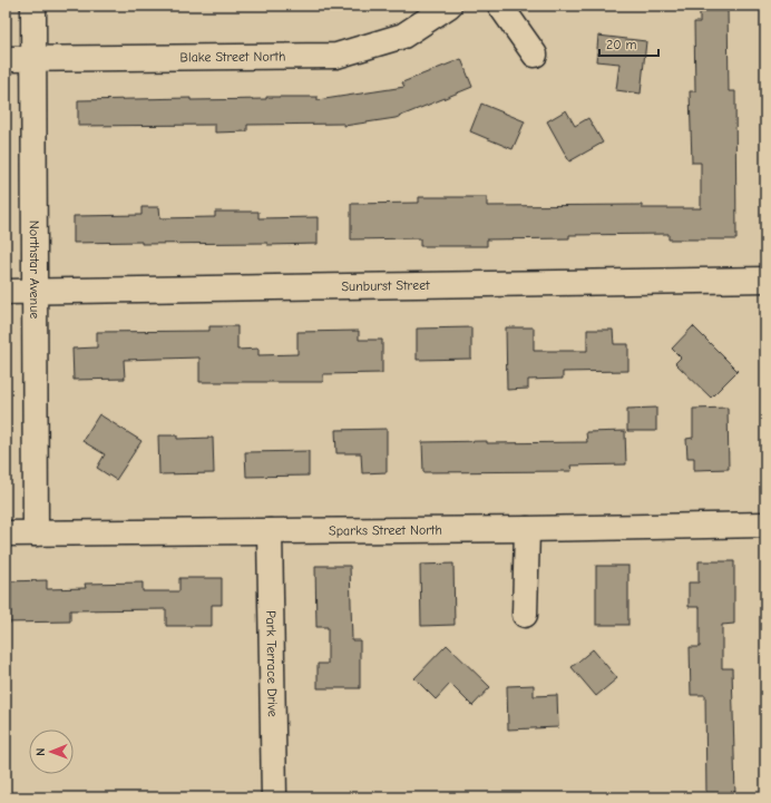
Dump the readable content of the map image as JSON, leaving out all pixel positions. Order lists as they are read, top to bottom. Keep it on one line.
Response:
{"streets":{"street":["Blake Street North","Northstar Avenue","Sunburst Street","Sparks Street North","Park Terrace Drive"]},"crossings":[["Blake Street North","Northstar Avenue"],["Northstar Avenue","Sunburst Street"],["Northstar Avenue","Sparks Street North"],["Sparks Street North","Park Terrace Drive"]],"scale_bar":"20 m","north":"left"}
